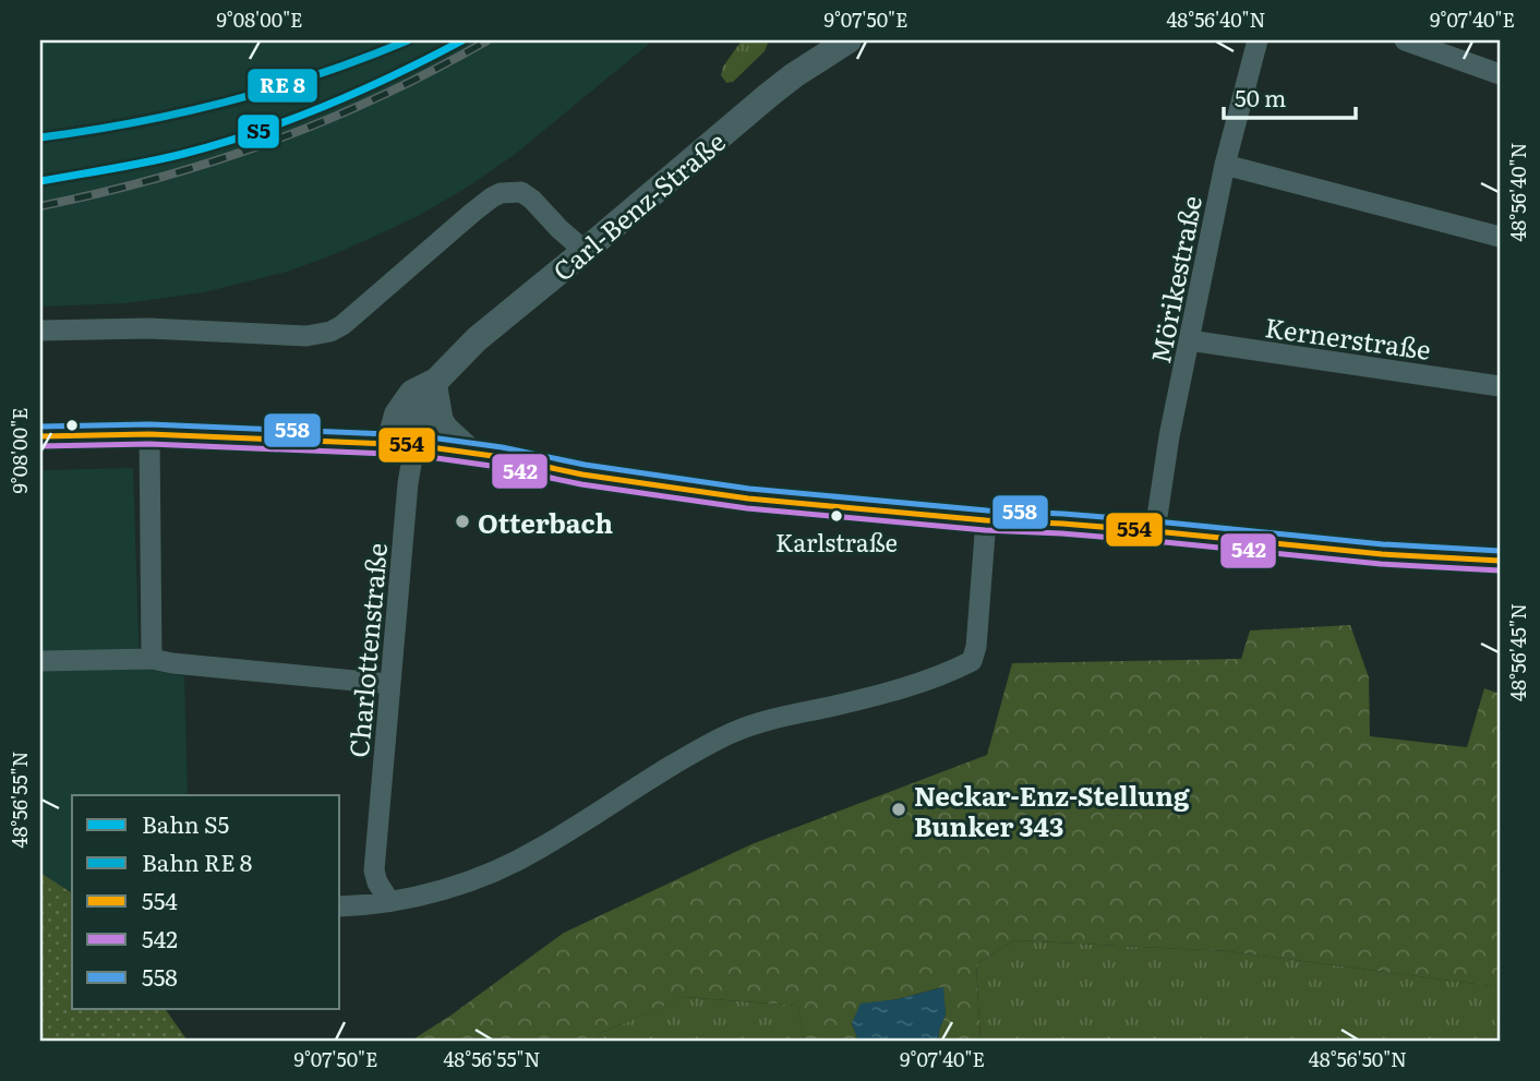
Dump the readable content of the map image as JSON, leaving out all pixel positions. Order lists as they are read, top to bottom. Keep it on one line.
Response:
{"streets":{"street":["Carl-Benz-Straße","Mörikestraße","Kernerstraße","Charlottenstraße"]},"crossings":[["Carl-Benz-Straße","Charlottenstraße"],["Mörikestraße","Kernerstraße"]],"places":["Karlstraße","Otterbach","Neckar-Enz-Stellung Bunker 343"],"lines":["rail line S5","transit line 558","transit line 554","transit line 542"],"legend":["Bahn S5","Bahn RE 8","554","542","558"],"scale_bar":"50 m","coordinates":["9°08'00\"E","9°07'50\"E","48°56'40\"N","9°07'40\"E","48°56'45\"N","48°56'55\"N","48°56'50\"N"]}
